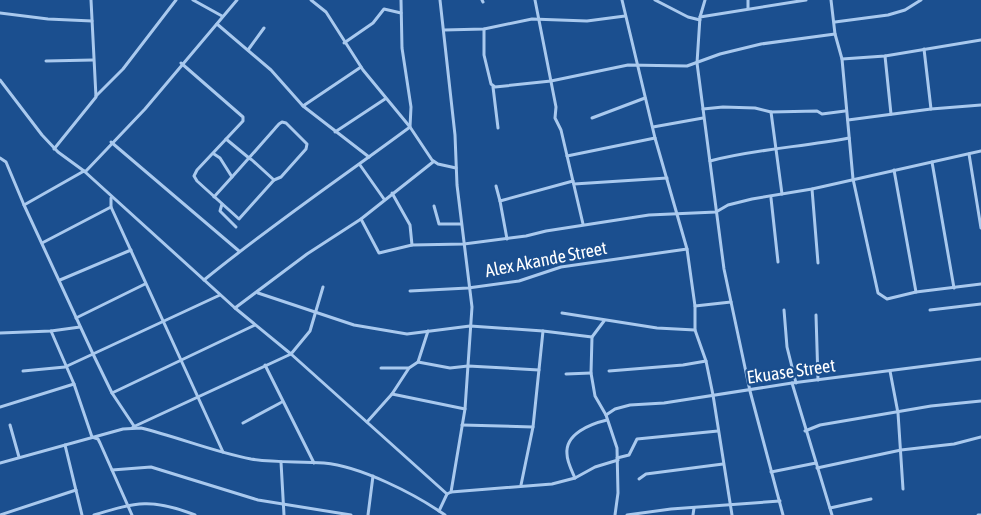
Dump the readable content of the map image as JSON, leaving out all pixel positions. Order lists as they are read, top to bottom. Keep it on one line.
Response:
{"streets":{"street":["Alex Akande Street","Ekuase Street"]}}
